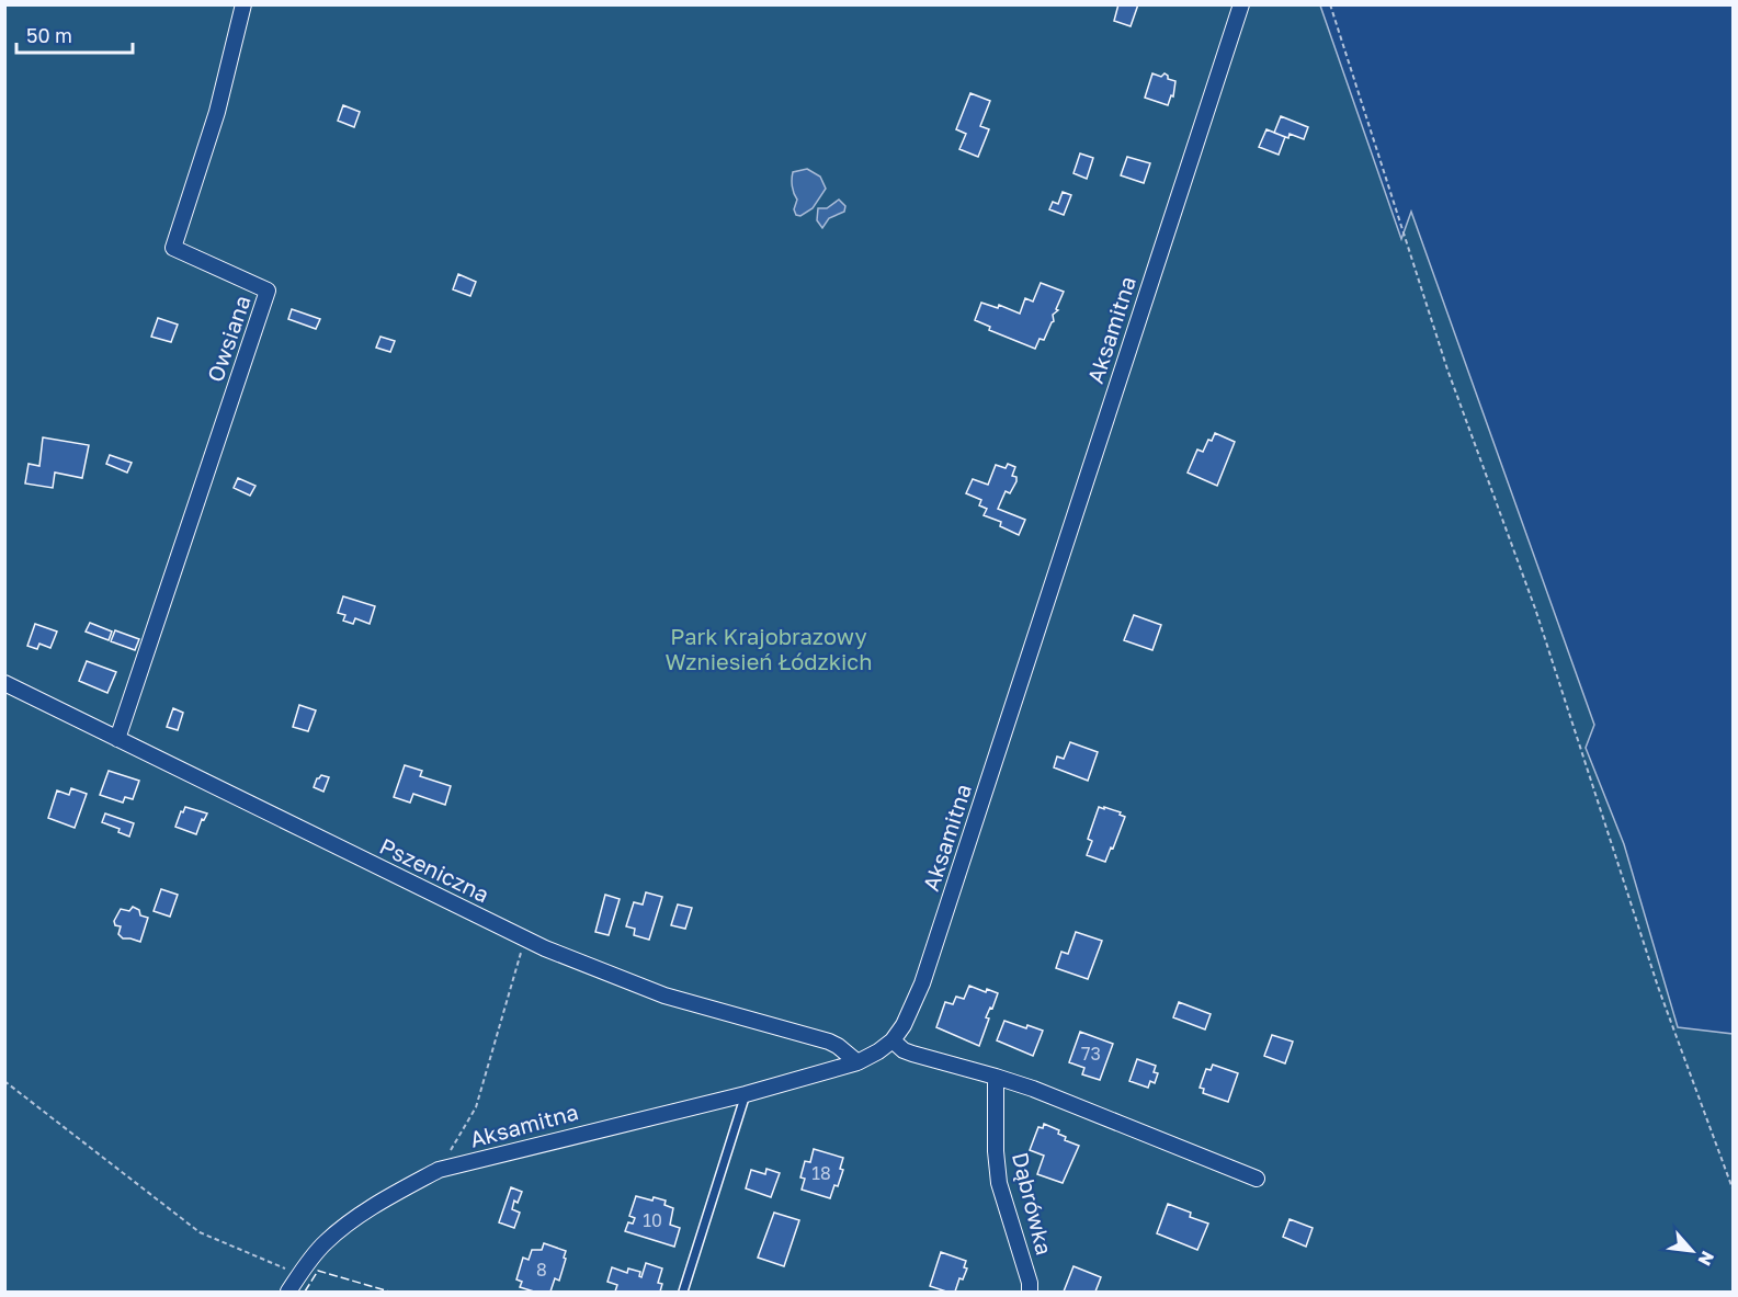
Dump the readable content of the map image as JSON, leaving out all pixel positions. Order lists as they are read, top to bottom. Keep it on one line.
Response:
{"streets":{"street":["Aksamitna","Owsiana","Pszeniczna","Dąbrówka"]},"crossings":[["Aksamitna","Pszeniczna"],["Owsiana","Pszeniczna"]],"parks":["Park Krajobrazowy Wzniesień Łódzkich"],"house_numbers":["73","18","10","8"],"scale_bar":"50 m","north":"bottom right"}
